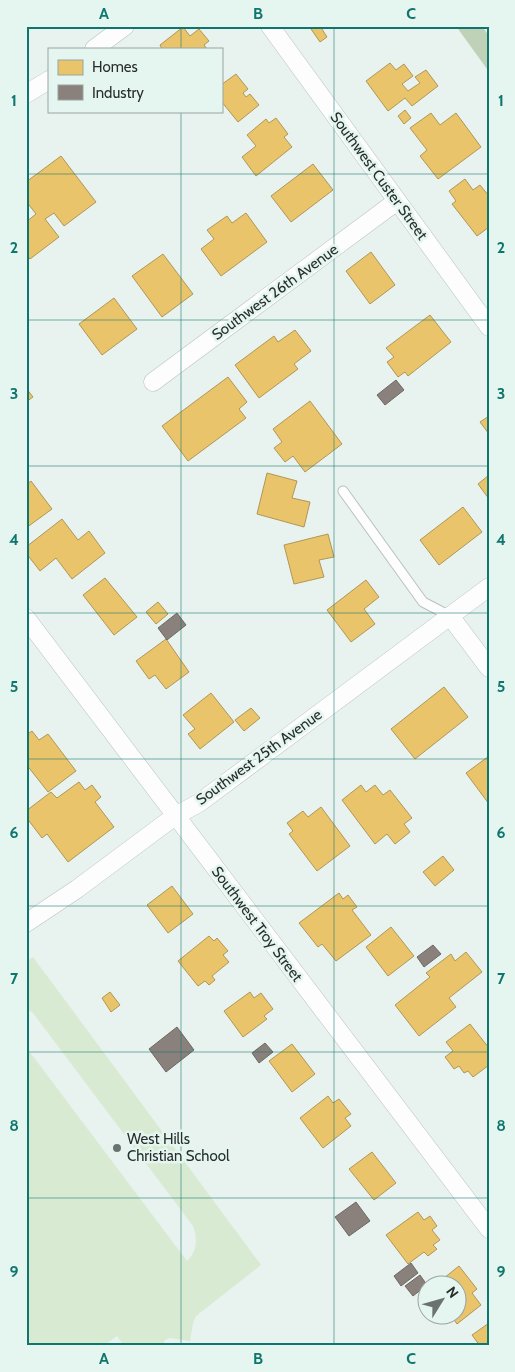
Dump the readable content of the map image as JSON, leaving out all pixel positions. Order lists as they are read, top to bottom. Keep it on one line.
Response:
{"streets":{"street":["Southwest Custer Street","Southwest 26th Avenue","Southwest 25th Avenue","Southwest Troy Street"]},"crossings":[["Southwest Custer Street","Southwest 26th Avenue"],["Southwest 25th Avenue","Southwest Troy Street"]],"places":["West Hills Christian School"],"legend":["Homes","Industry"],"north":"top right","grid":{"columns":["A","B","C"],"rows":["1","2","3","4","5","6","7","8","9"]}}
